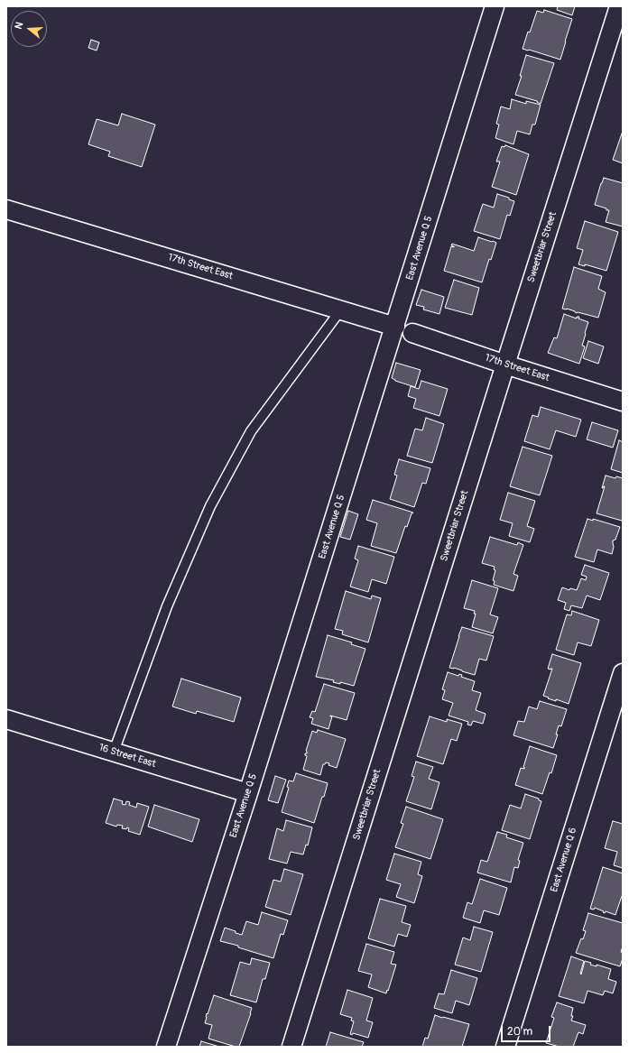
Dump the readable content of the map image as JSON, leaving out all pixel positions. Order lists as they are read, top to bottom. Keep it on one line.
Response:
{"streets":{"street":["Sweetbriar Street","East Avenue Q 5","17th Street East","16 Street East","East Avenue Q 6"]},"crossings":[["Sweetbriar Street","17th Street East"],["East Avenue Q 5","17th Street East"],["East Avenue Q 5","16 Street East"]],"scale_bar":"20 m","north":"left"}
